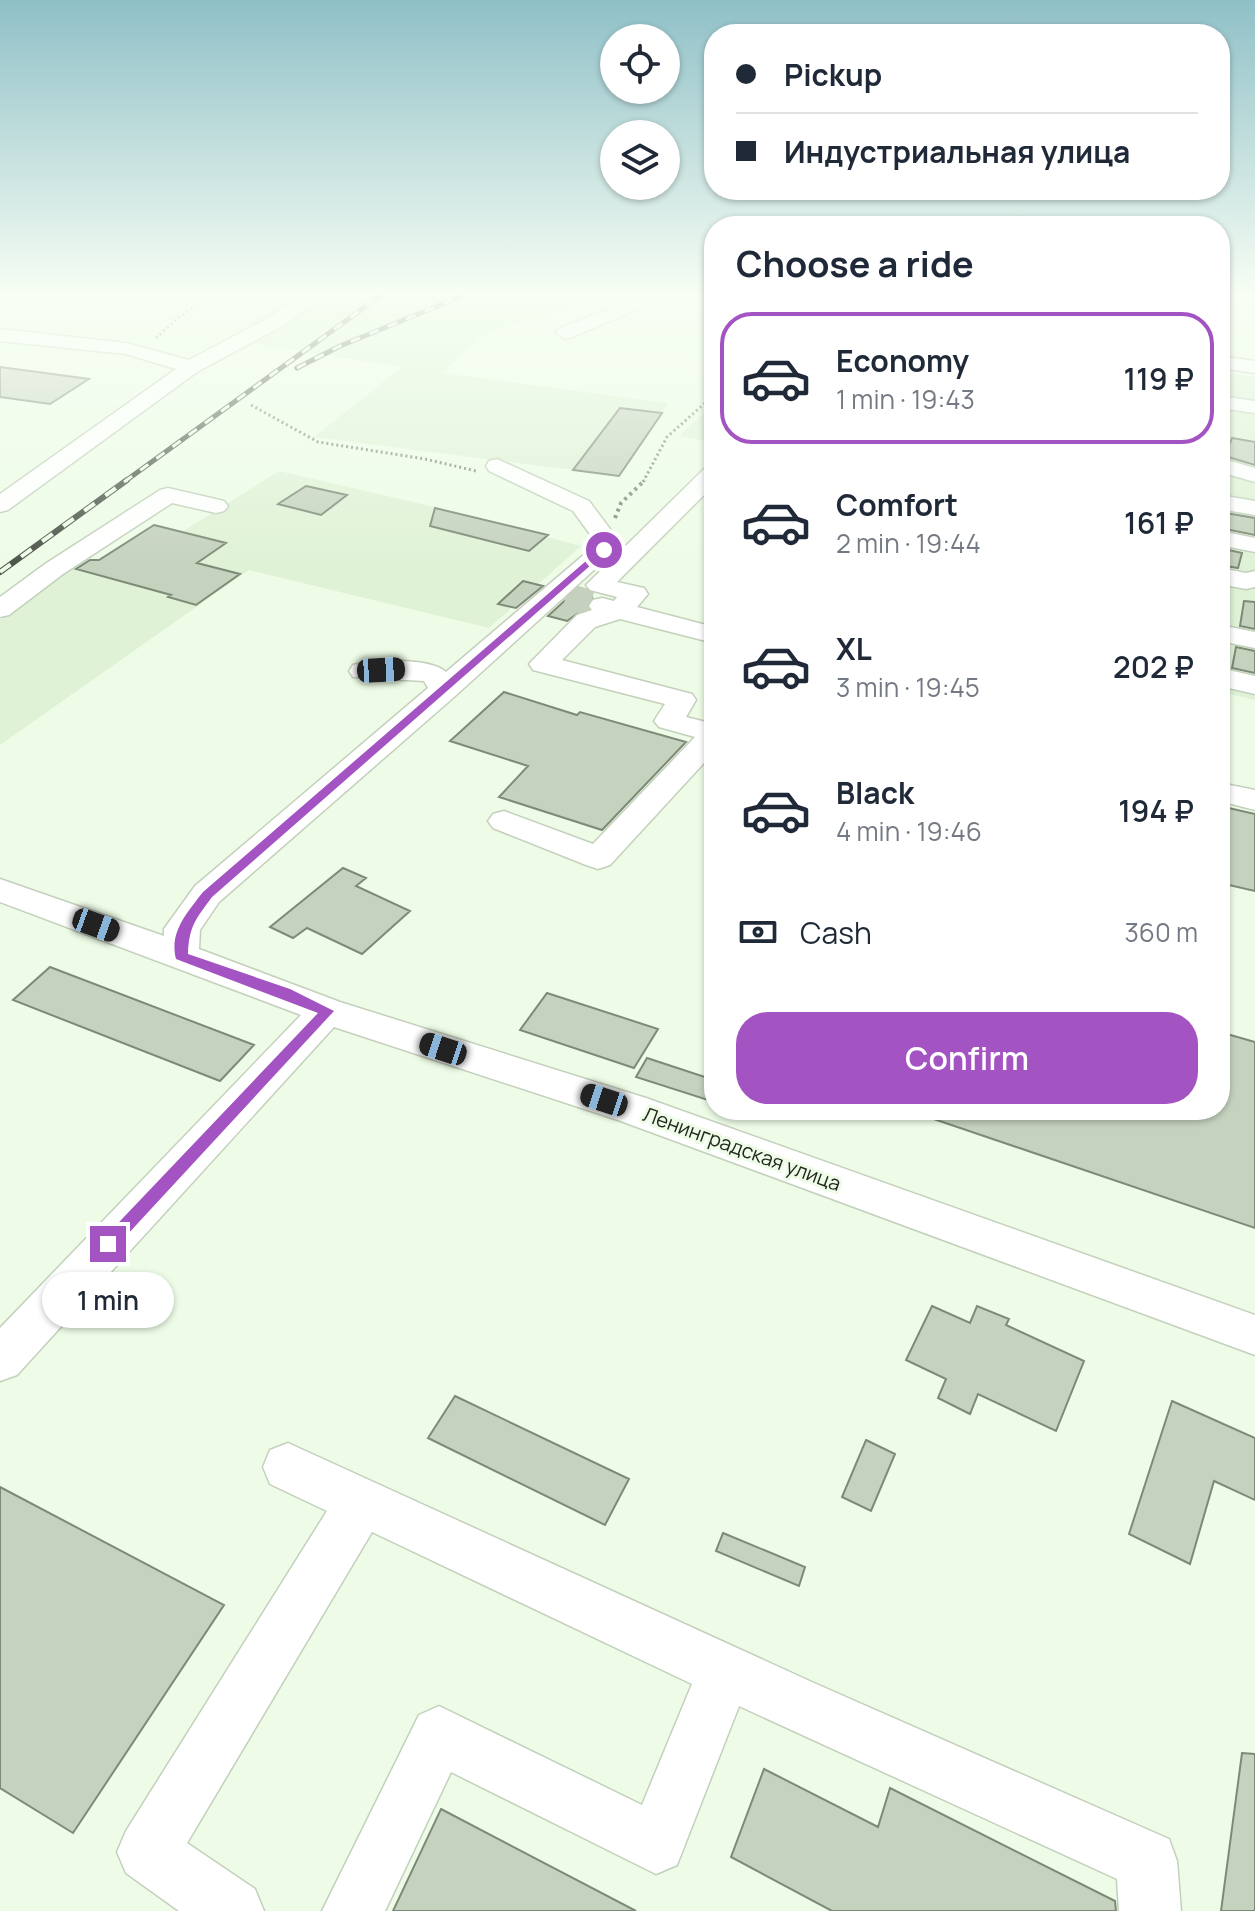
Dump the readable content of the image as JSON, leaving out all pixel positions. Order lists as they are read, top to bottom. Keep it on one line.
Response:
{"streets":{"street":["Ленинградская улица"]},"page":{"banner":["Pickup","Индустриальная улица"],"heading":"Choose a ride","list":[{"name":"Economy","note":"1 min · 19:43","value":"119 ₽"},{"name":"Comfort","note":"2 min · 19:44","value":"161 ₽"},{"name":"XL","note":"3 min · 19:45","value":"202 ₽"},{"name":"Black","note":"4 min · 19:46","value":"194 ₽"}],"pay":["Cash","360 m"],"buttons":"Confirm","bubble":"1 min"}}
